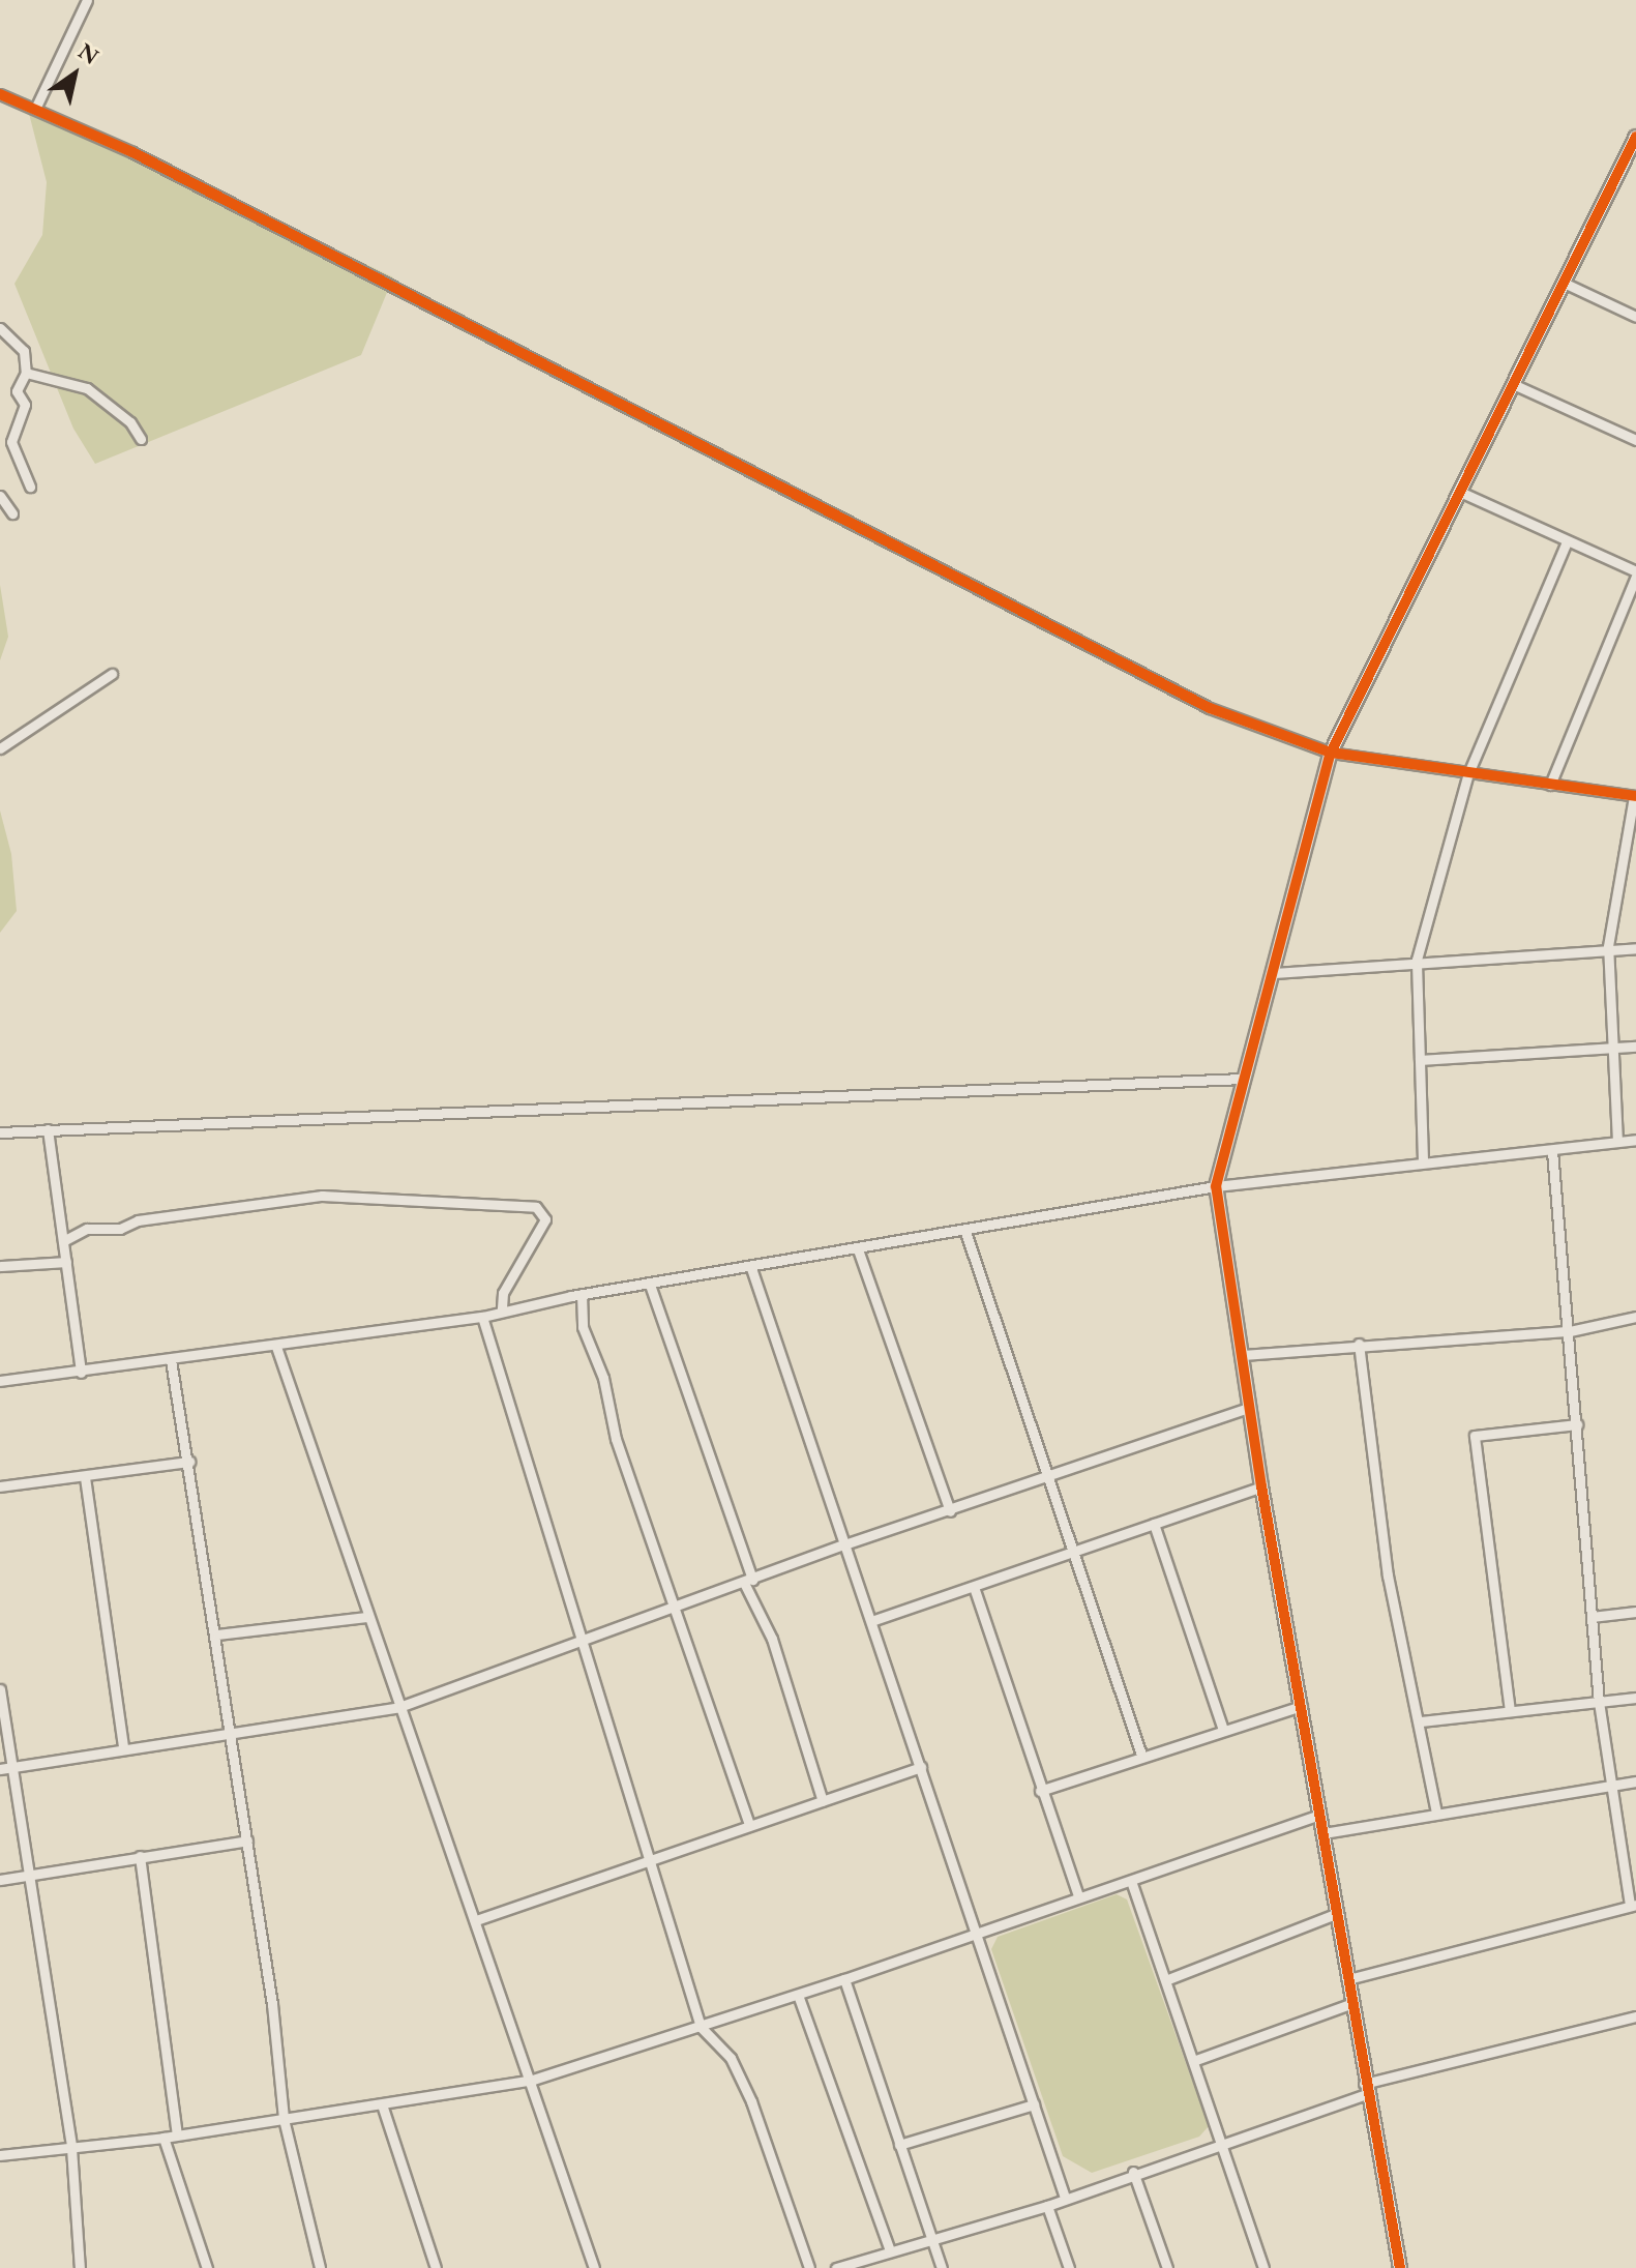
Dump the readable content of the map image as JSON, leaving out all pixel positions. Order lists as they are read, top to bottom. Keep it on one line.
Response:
{"north":"top right"}
